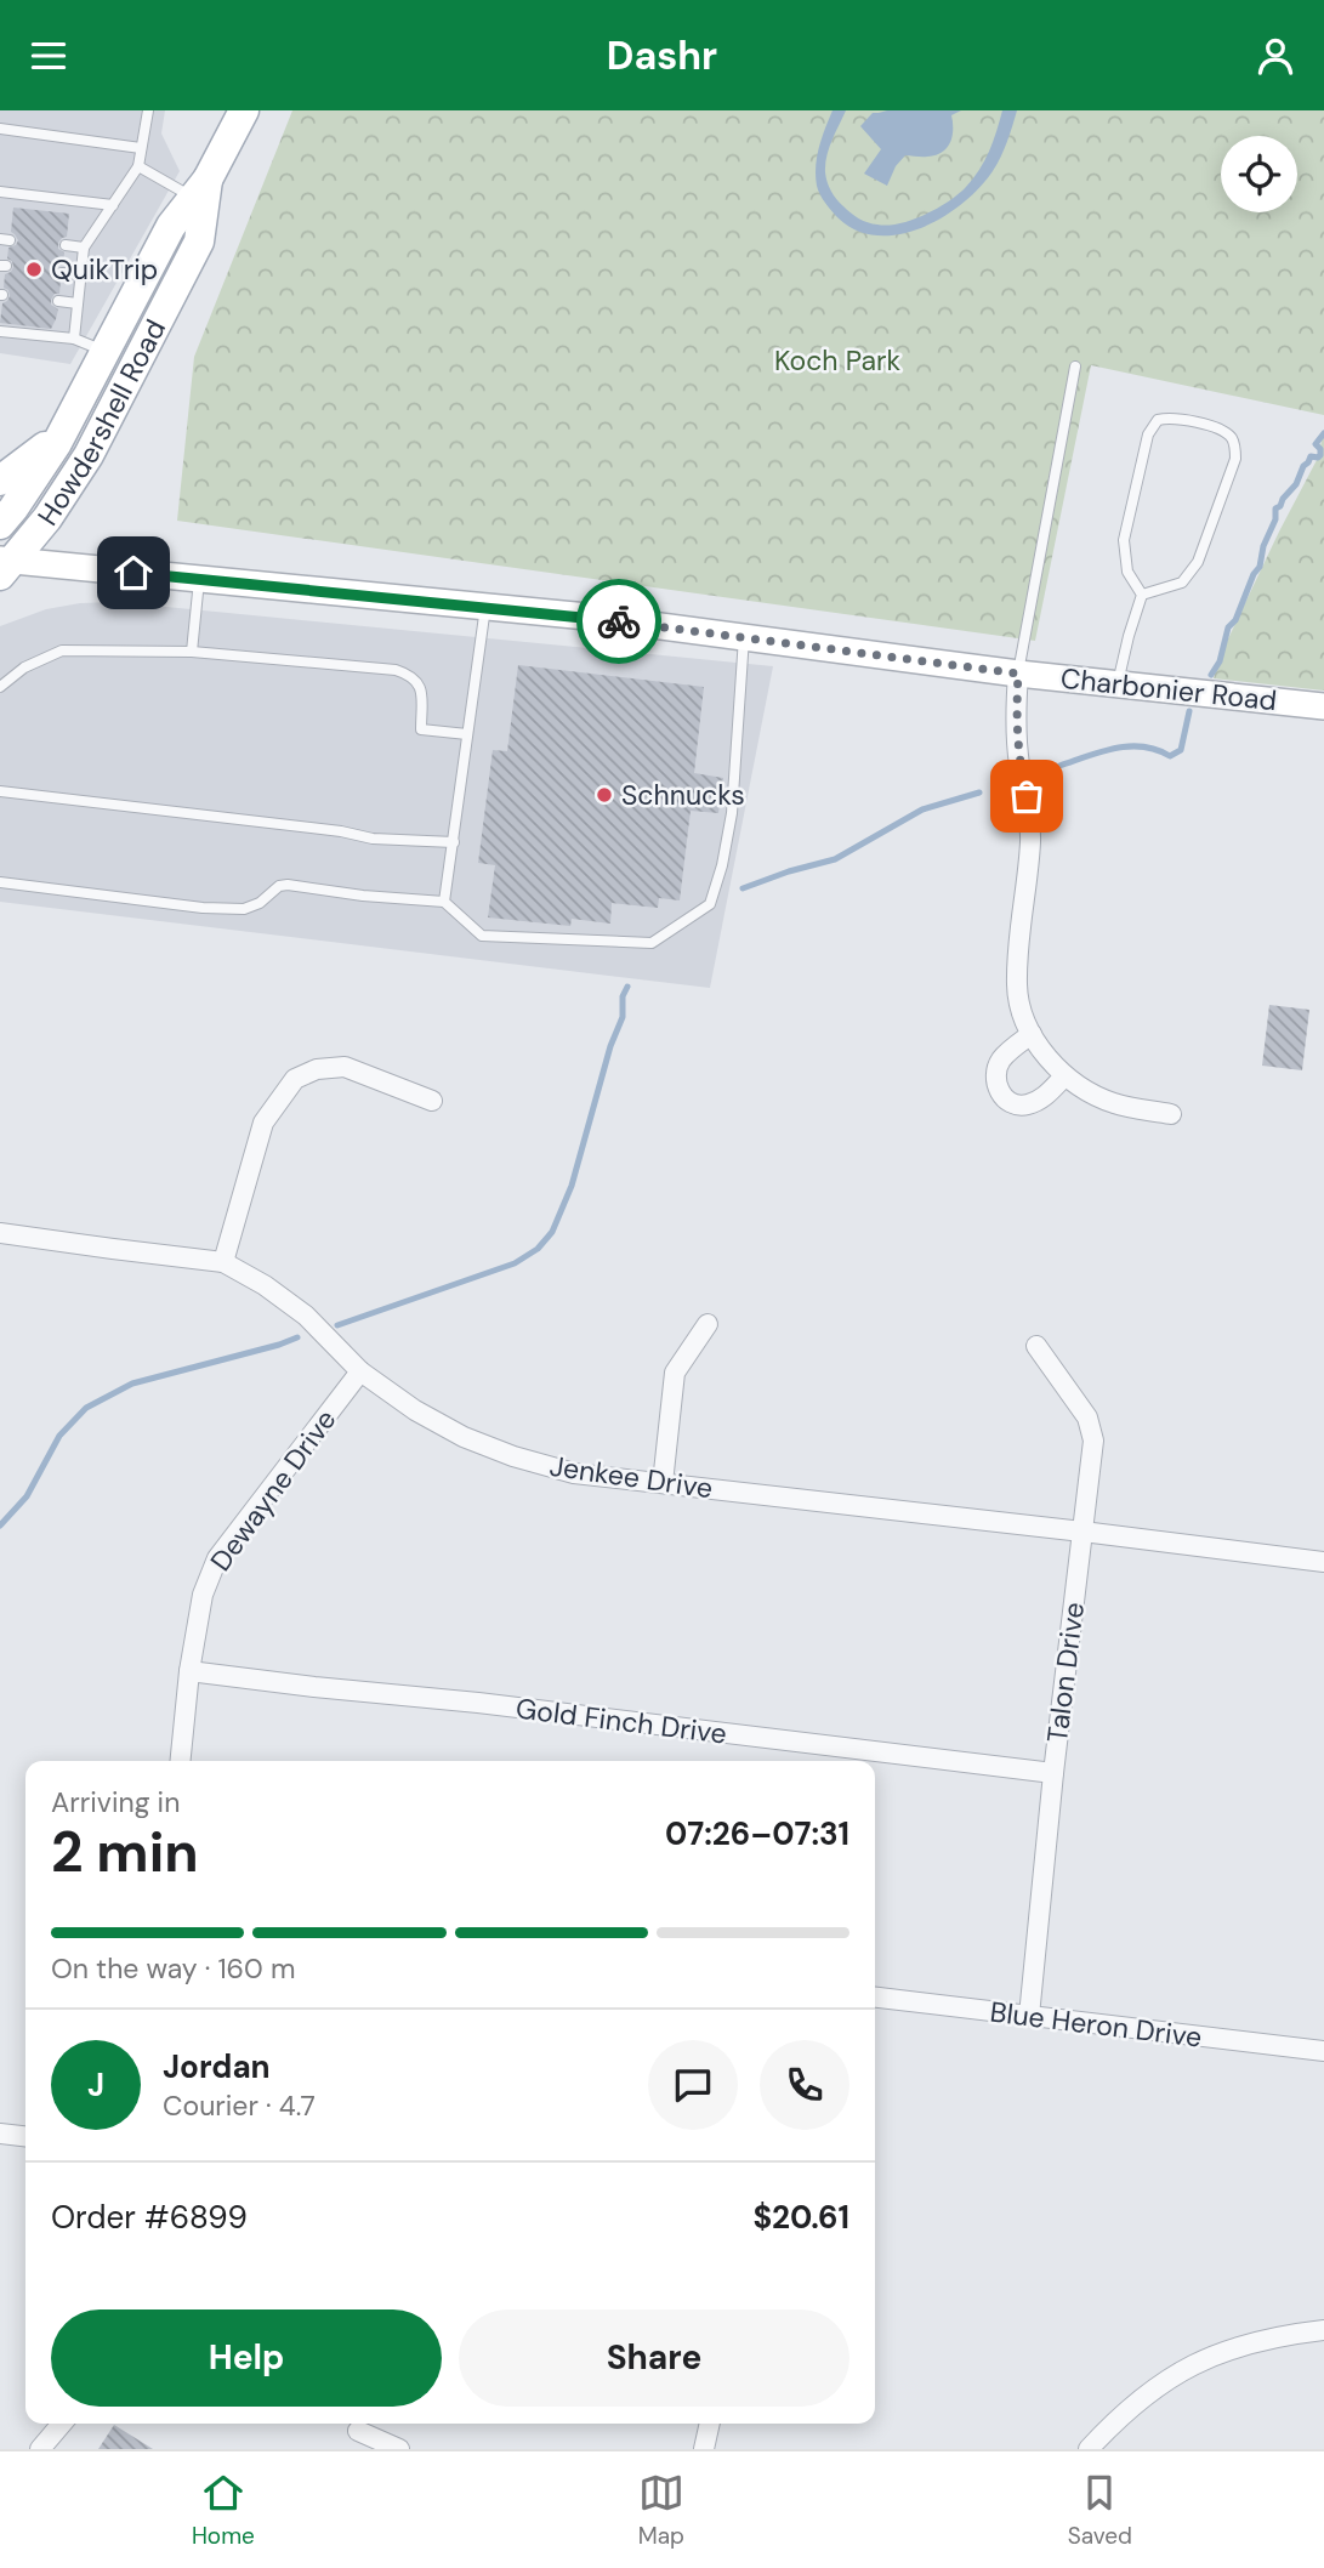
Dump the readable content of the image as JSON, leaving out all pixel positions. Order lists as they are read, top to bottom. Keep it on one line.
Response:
{"streets":{"main road":["Howdershell Road","Charbonier Road"],"street":["Jenkee Drive","Dewayne Drive","Talon Drive","Gold Finch Drive","Blue Heron Drive"]},"crossings":[["Howdershell Road","Charbonier Road"],["Jenkee Drive","Dewayne Drive"],["Jenkee Drive","Talon Drive"],["Dewayne Drive","Gold Finch Drive"],["Talon Drive","Gold Finch Drive"],["Talon Drive","Blue Heron Drive"]],"parks":["Koch Park"],"places":["QuikTrip","Schnucks"],"page":{"header":"Dashr","heading":["2 min","Arriving in","07:26–07:31"],"panel":["Jordan","Courier · 4.7","Order #6899","$20.61"],"bar":"On the way · 160 m","round":"J","buttons":["Help","Share"],"tabs":["Home","Map","Saved"]}}
